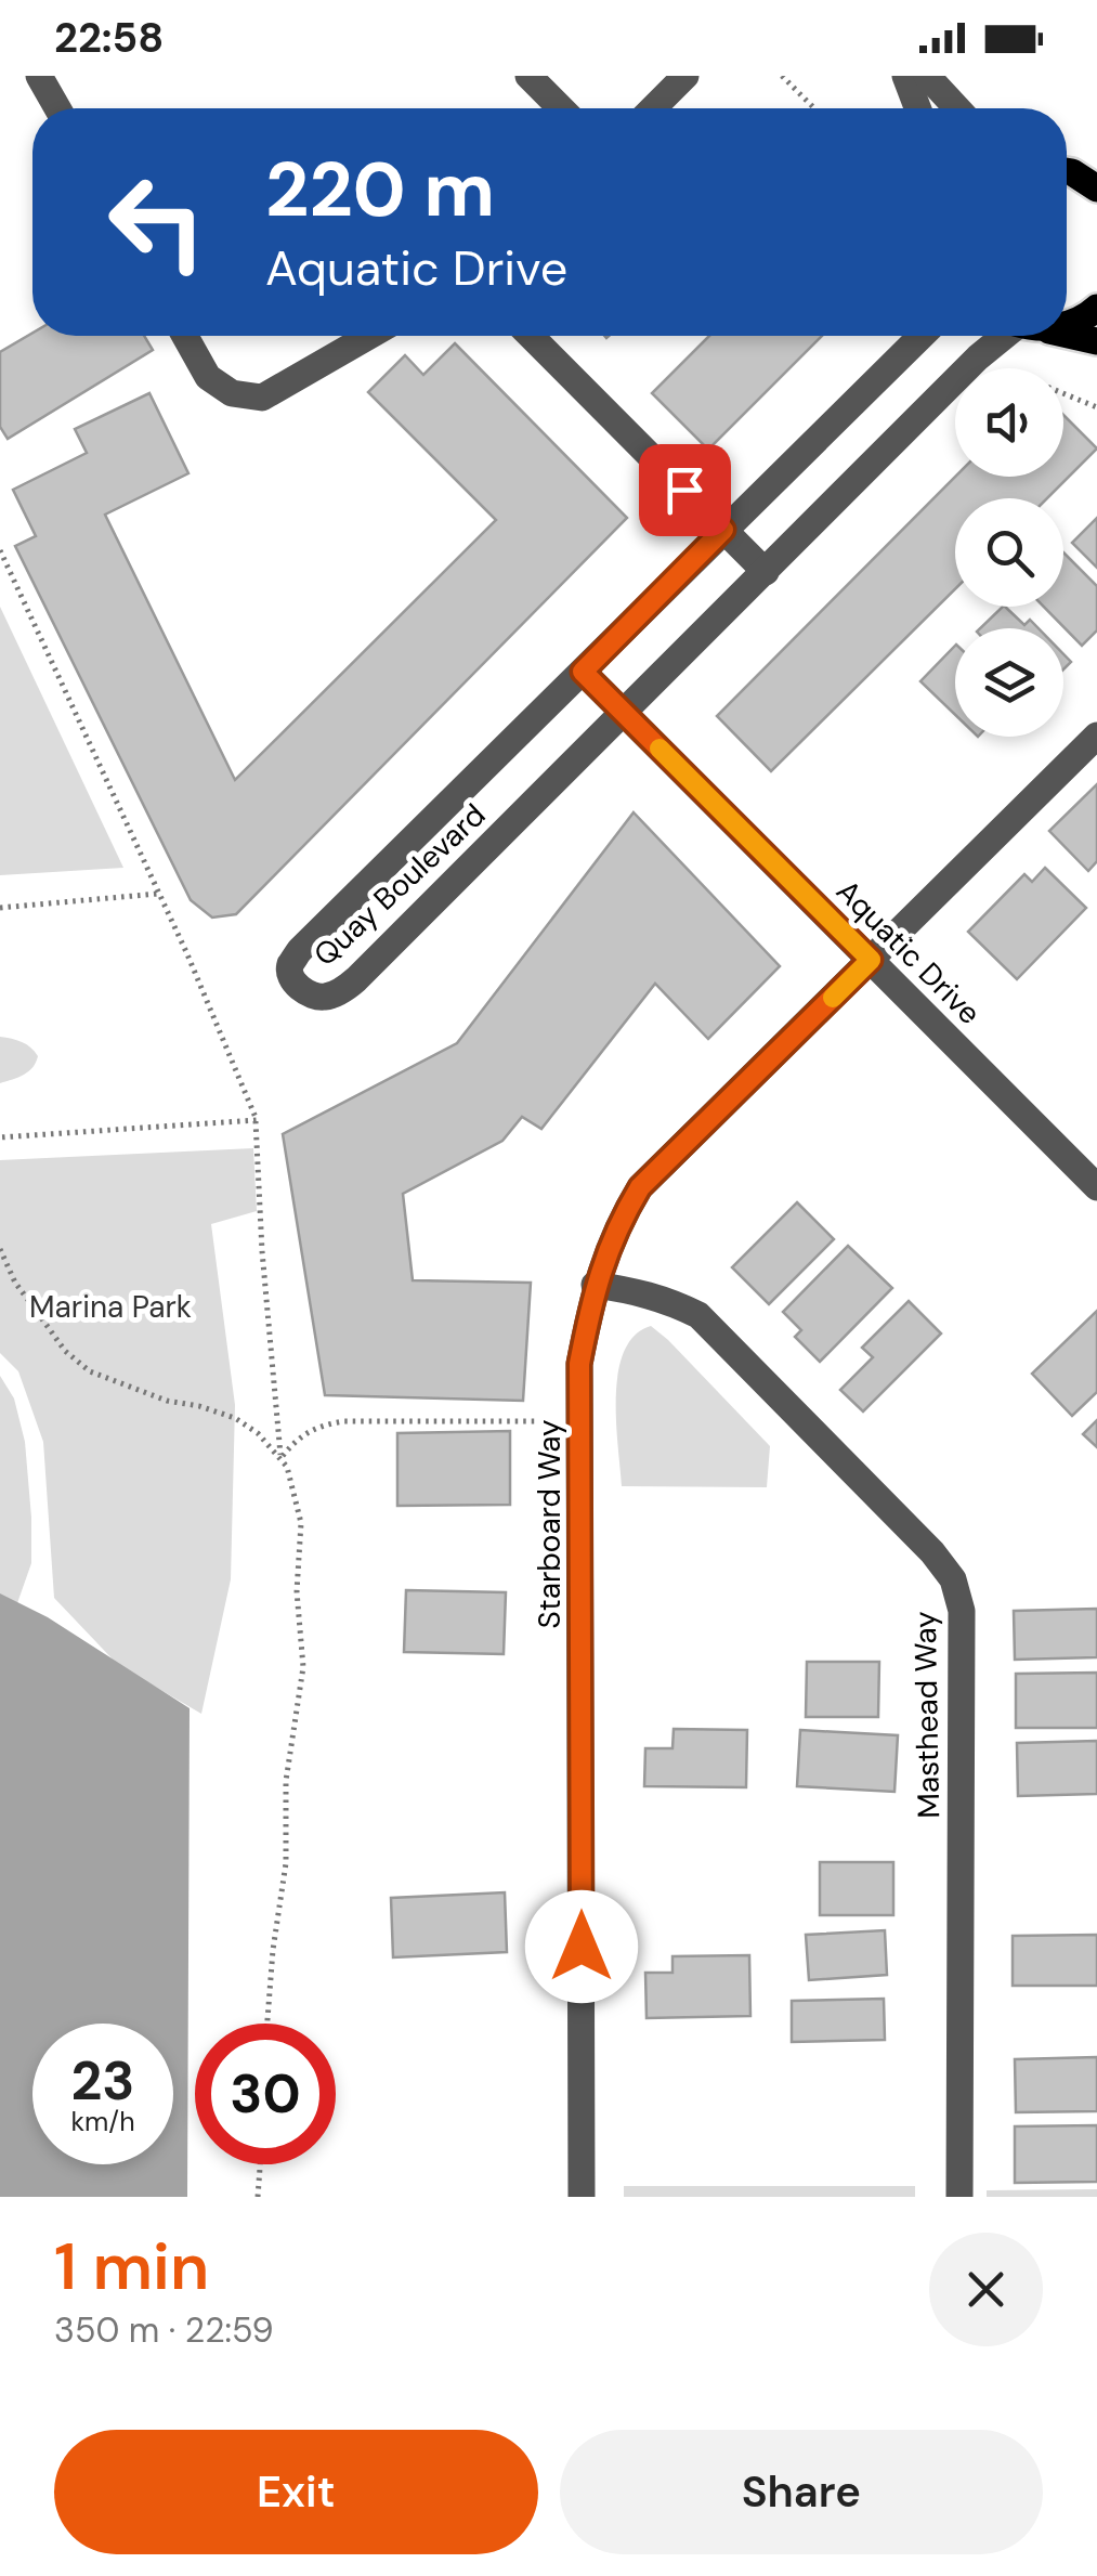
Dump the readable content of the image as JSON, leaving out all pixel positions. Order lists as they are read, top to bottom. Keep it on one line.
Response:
{"streets":{"street":["Quay Boulevard","Aquatic Drive","Starboard Way","Masthead Way"]},"crossings":[["Quay Boulevard","Aquatic Drive"],["Aquatic Drive","Starboard Way"],["Starboard Way","Masthead Way"]],"parks":["Marina Park"],"page":{"status":"22:58","turn":["220 m","Aquatic Drive"],"speed":"23 km/h","limit":"30","heading":["1 min","350 m · 22:59"],"buttons":["Exit","Share"]}}
